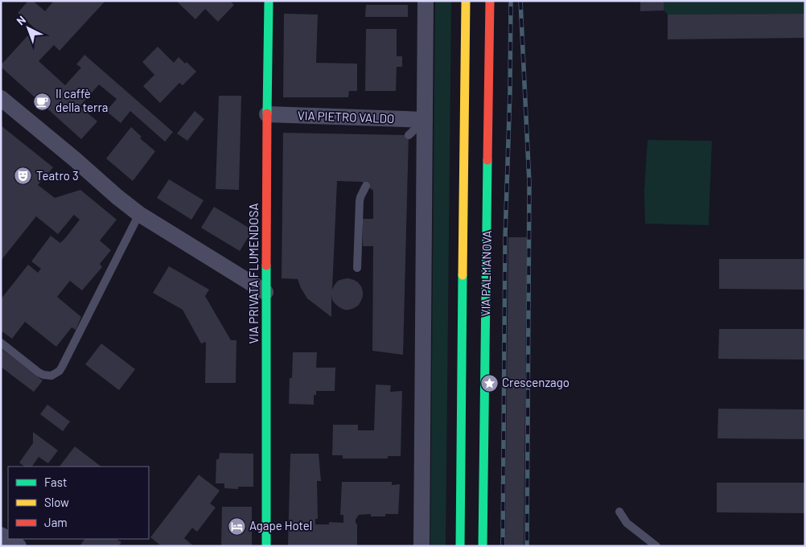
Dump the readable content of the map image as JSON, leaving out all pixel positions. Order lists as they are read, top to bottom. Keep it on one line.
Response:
{"streets":{"main road":["VIA PRIVATA FLUMENDOSA","VIA PALMANOVA"],"street":["VIA PIETRO VALDO"]},"crossings":[["VIA PIETRO VALDO","VIA PRIVATA FLUMENDOSA"]],"places":{"cafe":["Il caffè della terra"],"theatre":["Teatro 3"],"place":["Crescenzago"],"hotel":["Agape Hotel"]},"legend":["Fast","Slow","Jam"],"north":"top left"}
